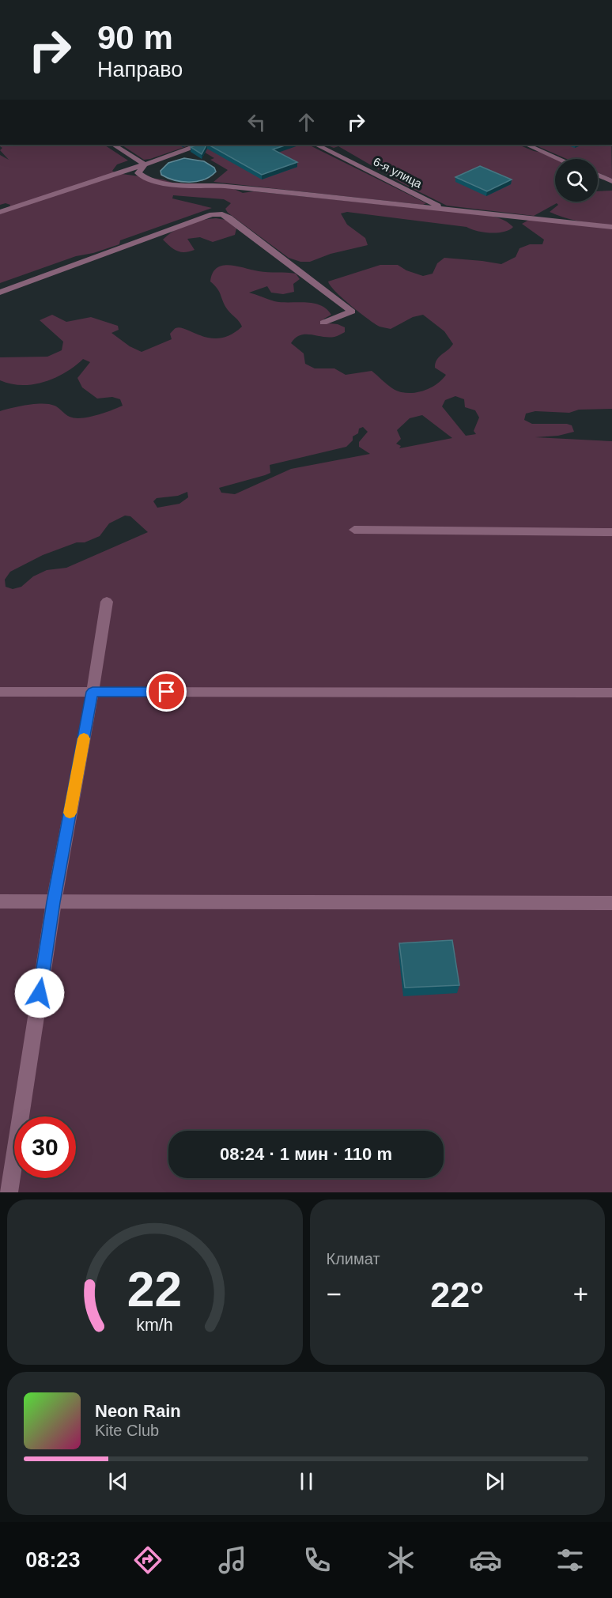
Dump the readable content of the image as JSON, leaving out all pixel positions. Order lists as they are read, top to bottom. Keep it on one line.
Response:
{"streets":{"street":["6-я улица"]},"page":{"turn":["90 m","Направо"],"limit":"30","trip":"08:24 · 1 мин · 110 m","tile":"Климат","heat":["−","22°","+"],"song":["Neon Rain","Kite Club"],"tabs":"08:23","gauge":["22","km/h"]}}
